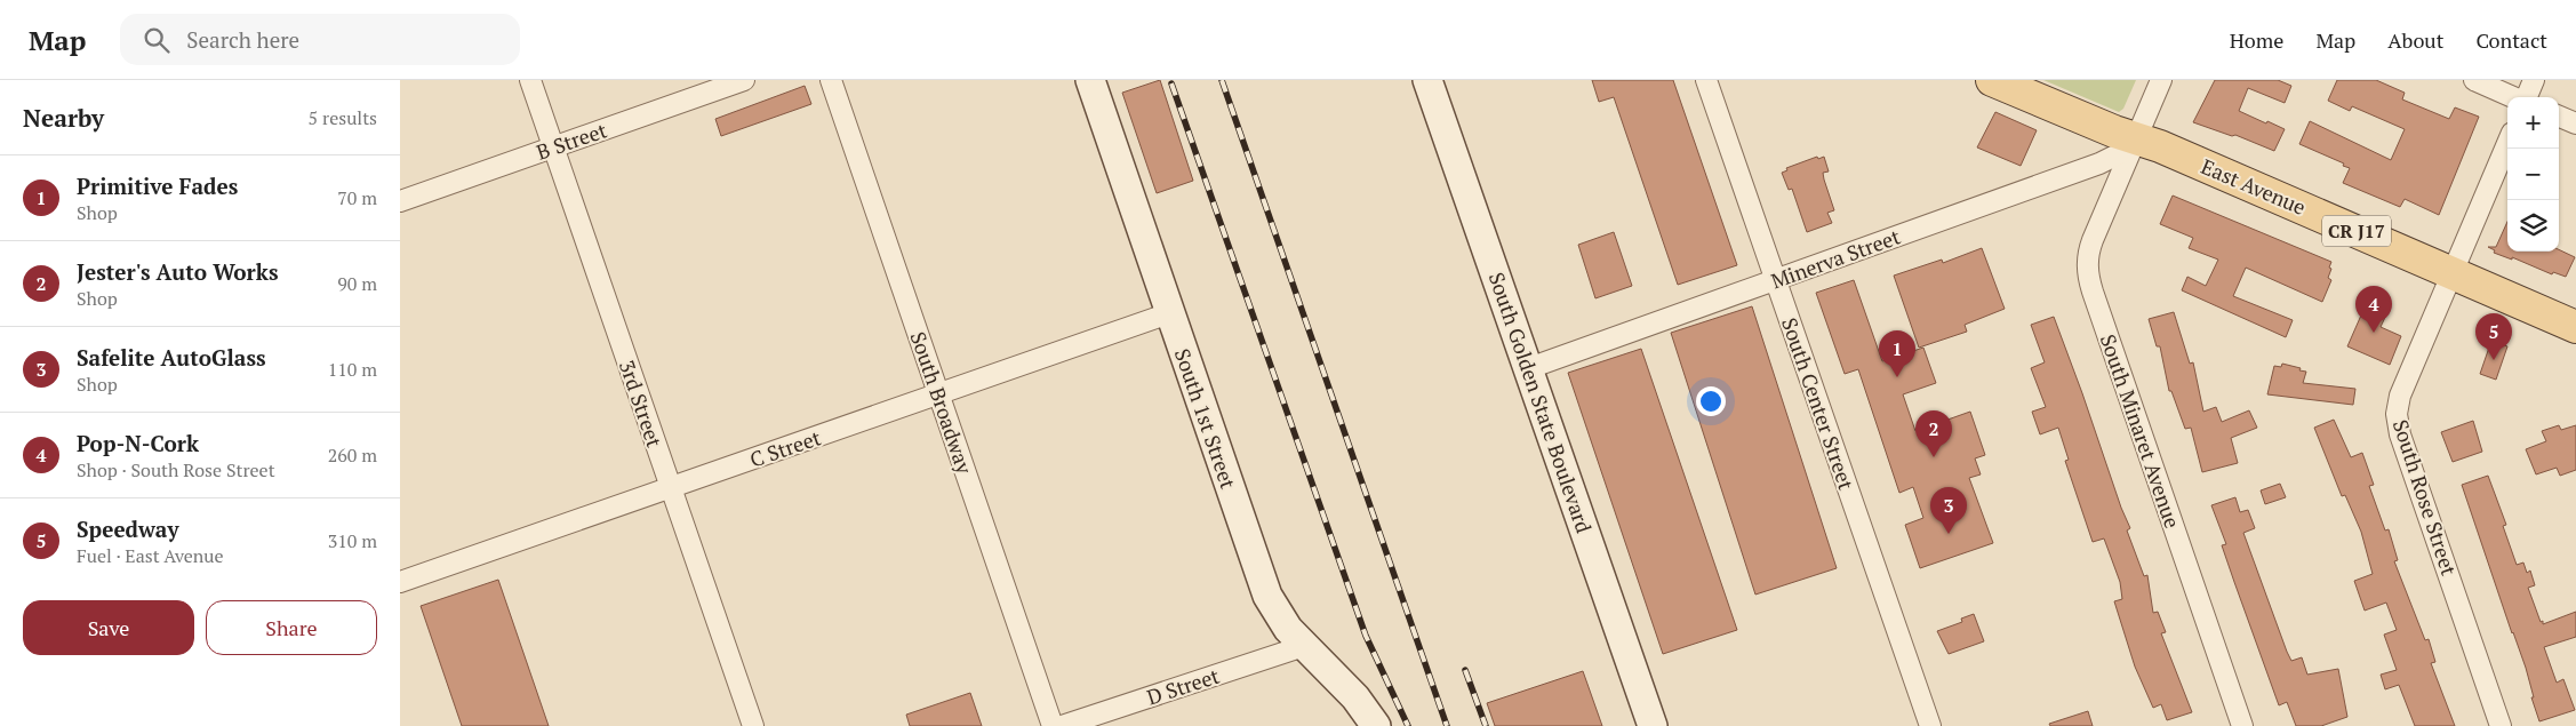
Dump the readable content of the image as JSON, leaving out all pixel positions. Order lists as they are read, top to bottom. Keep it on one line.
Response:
{"streets":{"main road":["East Avenue","CR J17"],"street":["B Street","Minerva Street","South Broadway","South Golden State Boulevard","3rd Street","South Center Street","South 1st Street","South Minaret Avenue","C Street","South Rose Street","D Street"]},"crossings":[["B Street","3rd Street"],["East Avenue","Minerva Street"],["East Avenue","South Minaret Avenue"],["East Avenue","South Rose Street"],["Minerva Street","South Golden State Boulevard"],["Minerva Street","South Center Street"],["Minerva Street","South Minaret Avenue"],["South Broadway","C Street"],["3rd Street","C Street"],["South 1st Street","C Street"],["South 1st Street","D Street"]],"page":{"header":"Map","search":"Search here","nav":["Home","Map","About","Contact"],"heading":["Nearby","5 results"],"map_buttons":["+","−"],"list":[{"mark":"1","name":"Primitive Fades","note":"Shop","value":"70 m"},{"mark":"2","name":"Jester's Auto Works","note":"Shop","value":"90 m"},{"mark":"3","name":"Safelite AutoGlass","note":"Shop","value":"110 m"},{"mark":"4","name":"Pop-N-Cork","note":"Shop · South Rose Street","value":"260 m"},{"mark":"5","name":"Speedway","note":"Fuel · East Avenue","value":"310 m"}],"pins":["4","5","1","2","3"],"buttons":["Save","Share"]}}
